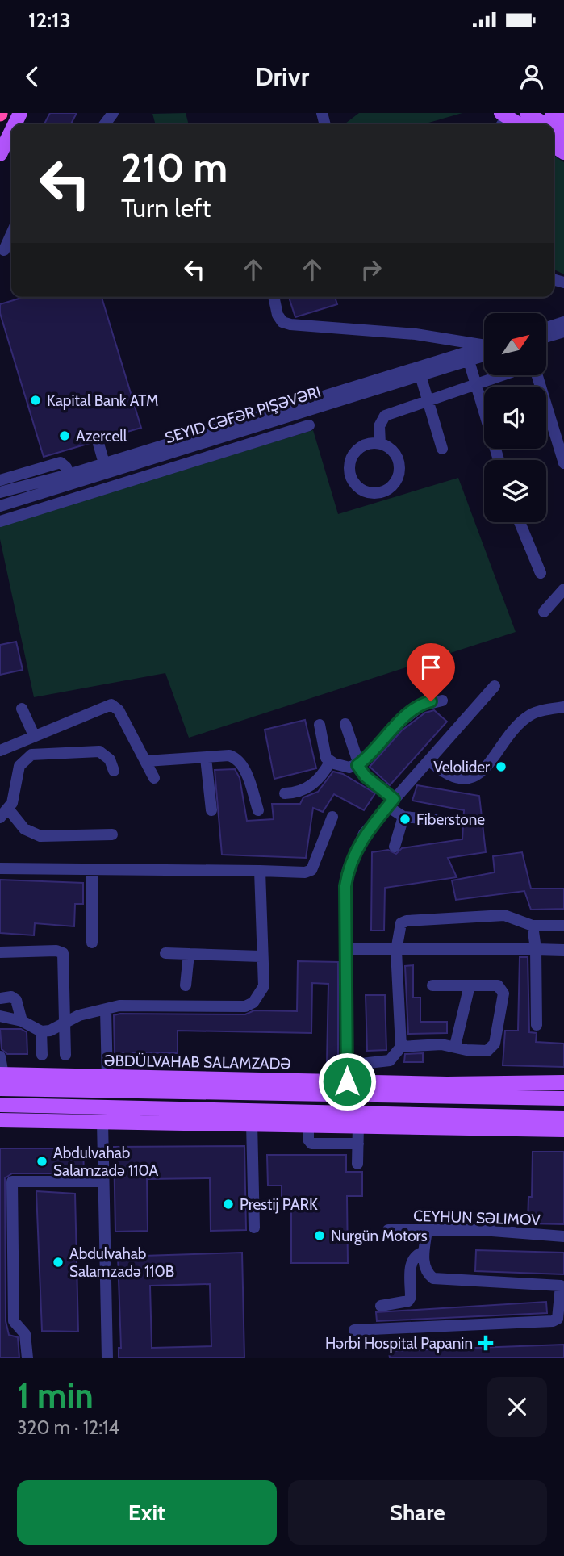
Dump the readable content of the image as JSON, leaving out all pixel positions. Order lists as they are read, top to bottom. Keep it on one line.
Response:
{"streets":{"main road":["ƏBDÜLVAHAB SALAMZADƏ"],"street":["SEYID CƏFƏR PIŞƏVƏRI","CEYHUN SƏLIMOV"]},"places":{"other":["Kapital Bank ATM","Azercell","Velolider","Fiberstone","Abdulvahab Salamzadə 110A","Prestij PARK","Nurgün Motors","Abdulvahab Salamzadə 110B"],"health":["Hərbi Hospital Papanin"]},"north":"top right","page":{"status":"12:13","header":"Drivr","turn":["210 m","Turn left"],"heading":["1 min","320 m · 12:14"],"buttons":["Exit","Share"]}}
